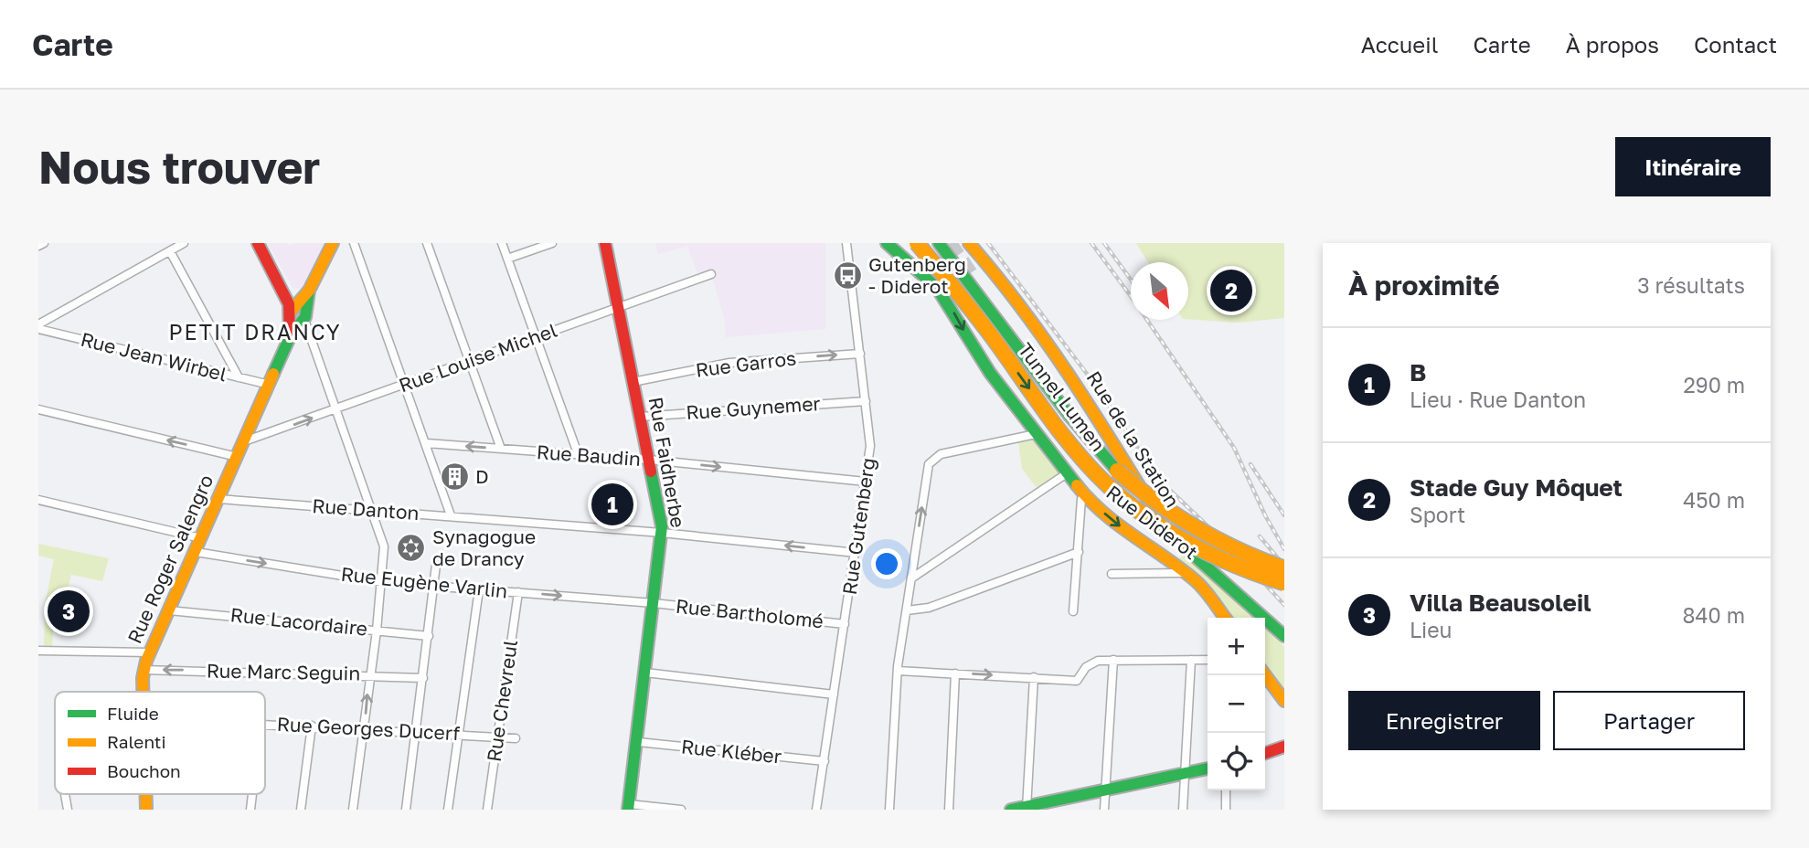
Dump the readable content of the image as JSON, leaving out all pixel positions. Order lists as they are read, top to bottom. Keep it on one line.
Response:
{"streets":{"main road":["Tunnel Lumen","Rue de la Station","Rue Faidherbe","Rue Diderot","Rue Roger Salengro"],"street":["Rue Jean Wirbel","Rue Louise Michel","Rue Garros","Rue Guynemer","Rue Baudin","Rue Danton","Rue Gutenberg","Rue Eugène Varlin","Rue Bartholomé","Rue Lacordaire","Rue Marc Seguin","Rue Chevreul","Rue Georges Ducerf","Rue Kléber"]},"crossings":[["Rue Jean Wirbel","Rue Roger Salengro"],["Rue Louise Michel","Rue Faidherbe"],["Rue Louise Michel","Rue Roger Salengro"],["Rue Garros","Rue Faidherbe"],["Rue Garros","Rue Gutenberg"],["Rue Guynemer","Rue Faidherbe"],["Rue Guynemer","Rue Gutenberg"],["Rue Baudin","Rue Faidherbe"],["Rue Baudin","Rue Gutenberg"],["Rue Faidherbe","Rue Danton"],["Rue Faidherbe","Rue Eugène Varlin"],["Rue Faidherbe","Rue Bartholomé"],["Rue Faidherbe","Rue Kléber"],["Rue Danton","Rue Gutenberg"],["Rue Danton","Rue Roger Salengro"],["Rue Gutenberg","Rue Bartholomé"],["Rue Gutenberg","Rue Kléber"],["Rue Roger Salengro","Rue Eugène Varlin"],["Rue Roger Salengro","Rue Lacordaire"],["Rue Roger Salengro","Rue Marc Seguin"],["Rue Eugène Varlin","Rue Bartholomé"],["Rue Eugène Varlin","Rue Chevreul"],["Rue Chevreul","Rue Georges Ducerf"]],"one_way":["Rue Garros","Rue Diderot","Rue Eugène Varlin","Rue Marc Seguin"],"districts":["PETIT DRANCY"],"places":{"bus stop":["Gutenberg - Diderot"],"building":["D"],"synagogue":["Synagogue de Drancy"]},"legend":["Fluide","Ralenti","Bouchon"],"north":"bottom right","page":{"header":"Carte","nav":["Accueil","Carte","À propos","Contact"],"buttons":["Itinéraire",["Enregistrer","Partager"]],"title":"Nous trouver","heading":["À proximité","3 résultats"],"pins":["2","1","3"],"list":[{"mark":"1","name":"B","note":"Lieu · Rue Danton","value":"290 m"},{"mark":"2","name":"Stade Guy Môquet","note":"Sport","value":"450 m"},{"mark":"3","name":"Villa Beausoleil","note":"Lieu","value":"840 m"}],"map_buttons":["+","−"]}}
